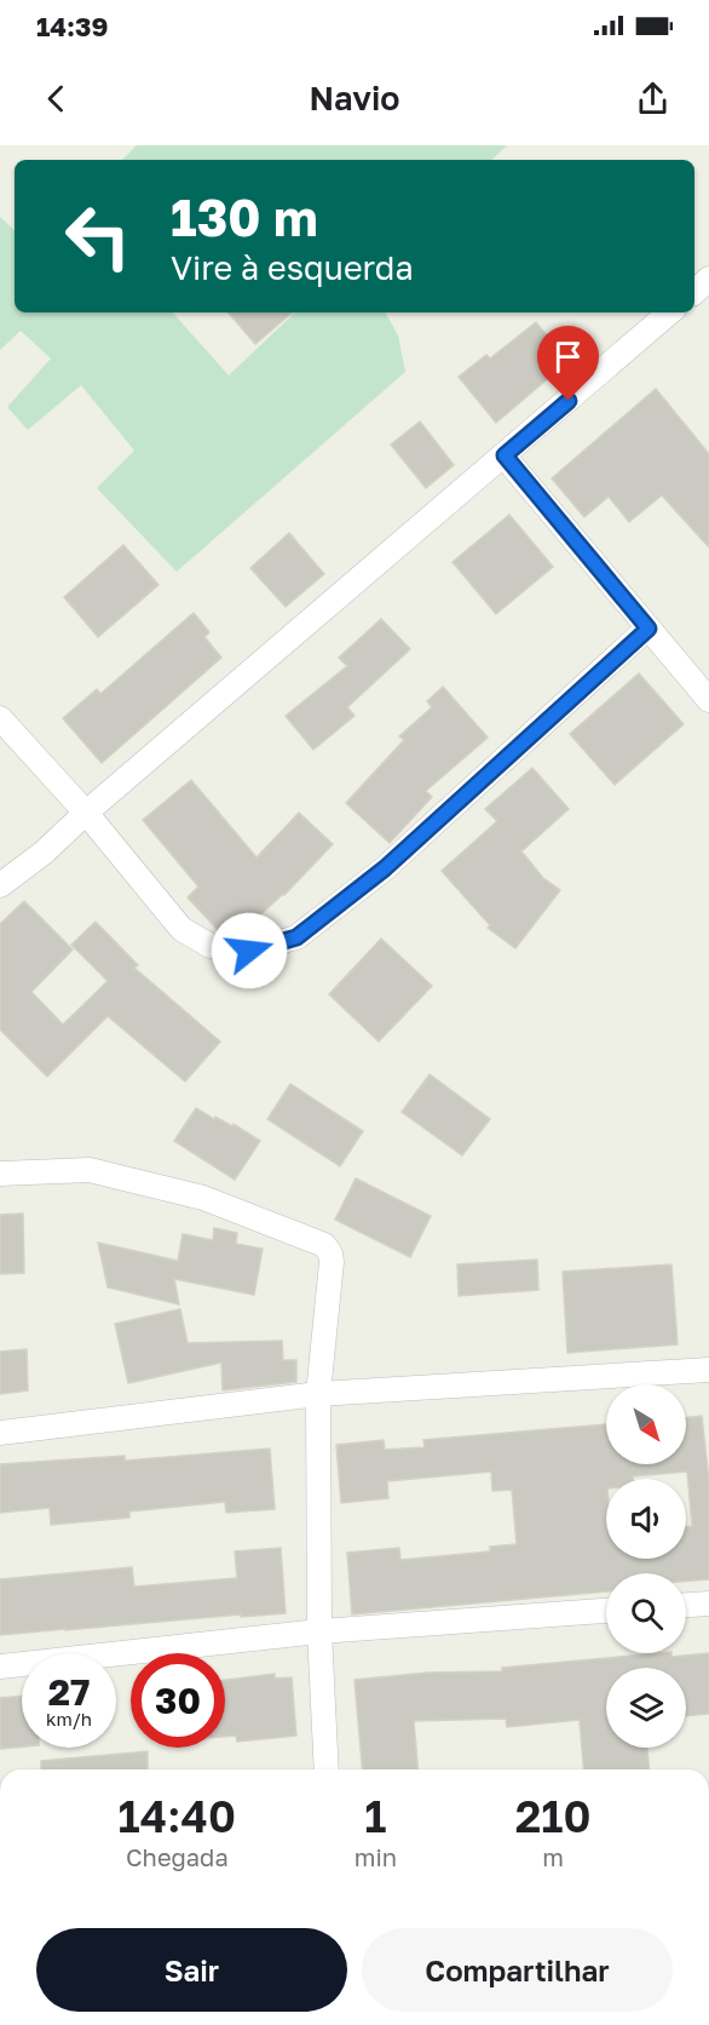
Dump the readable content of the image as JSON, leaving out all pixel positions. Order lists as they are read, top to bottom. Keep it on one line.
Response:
{"north":"bottom right","page":{"status":"14:39","header":"Navio","turn":["130 m","Vire à esquerda"],"speed":"27 km/h","limit":"30","eta":["14:40","Chegada","1","min","210","m"],"buttons":["Sair","Compartilhar"]}}
